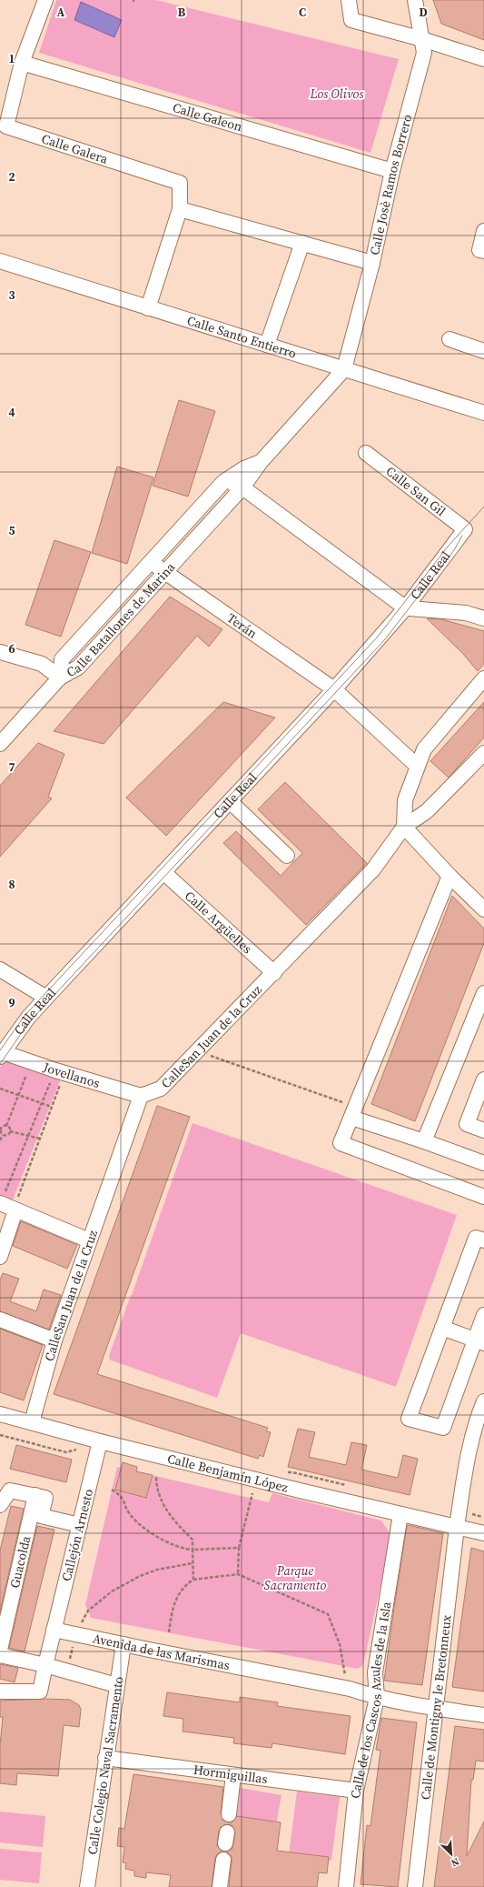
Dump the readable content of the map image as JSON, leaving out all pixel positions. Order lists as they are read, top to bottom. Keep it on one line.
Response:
{"streets":{"street":["Calle Galeon","Calle Galera","Calle Josè Ramos Borrero","Calle Santo Entierro","Calle San Gil","Calle Real","Calle Batallones de Marina","Terán","Calle Argüelles","CalleSan Juan de la Cruz","Jovellanos","Calle Benjamín López","Callejón Arnesto","Guacolda","Avenida de las Marismas","Calle de los Cascos Azules de la Isla","Calle de Montigny le Bretonneux","Calle Colegio Naval Sacramento","Hormiguillas"]},"crossings":[["Calle Galeon","Calle Galera"],["Calle Galeon","Calle Josè Ramos Borrero"],["Calle Galera","Calle Santo Entierro"],["Calle Josè Ramos Borrero","Calle Santo Entierro"],["Calle San Gil","Calle Real"],["Calle Real","Terán"],["Calle Real","Calle Argüelles"],["Calle Real","Jovellanos"],["Calle Batallones de Marina","Terán"],["Calle Argüelles","CalleSan Juan de la Cruz"],["CalleSan Juan de la Cruz","Jovellanos"],["CalleSan Juan de la Cruz","Calle Benjamín López"],["Calle Benjamín López","Callejón Arnesto"],["Calle Benjamín López","Calle de los Cascos Azules de la Isla"],["Calle Benjamín López","Calle de Montigny le Bretonneux"],["Callejón Arnesto","Avenida de las Marismas"],["Avenida de las Marismas","Calle de los Cascos Azules de la Isla"],["Avenida de las Marismas","Calle de Montigny le Bretonneux"],["Avenida de las Marismas","Calle Colegio Naval Sacramento"],["Calle de los Cascos Azules de la Isla","Hormiguillas"],["Calle Colegio Naval Sacramento","Hormiguillas"]],"parks":["Los Olivos","Parque Sacramento"],"north":"bottom right","grid":{"columns":["A","B","C","D"],"rows":["1","2","3","4","5","6","7","8","9"]}}
